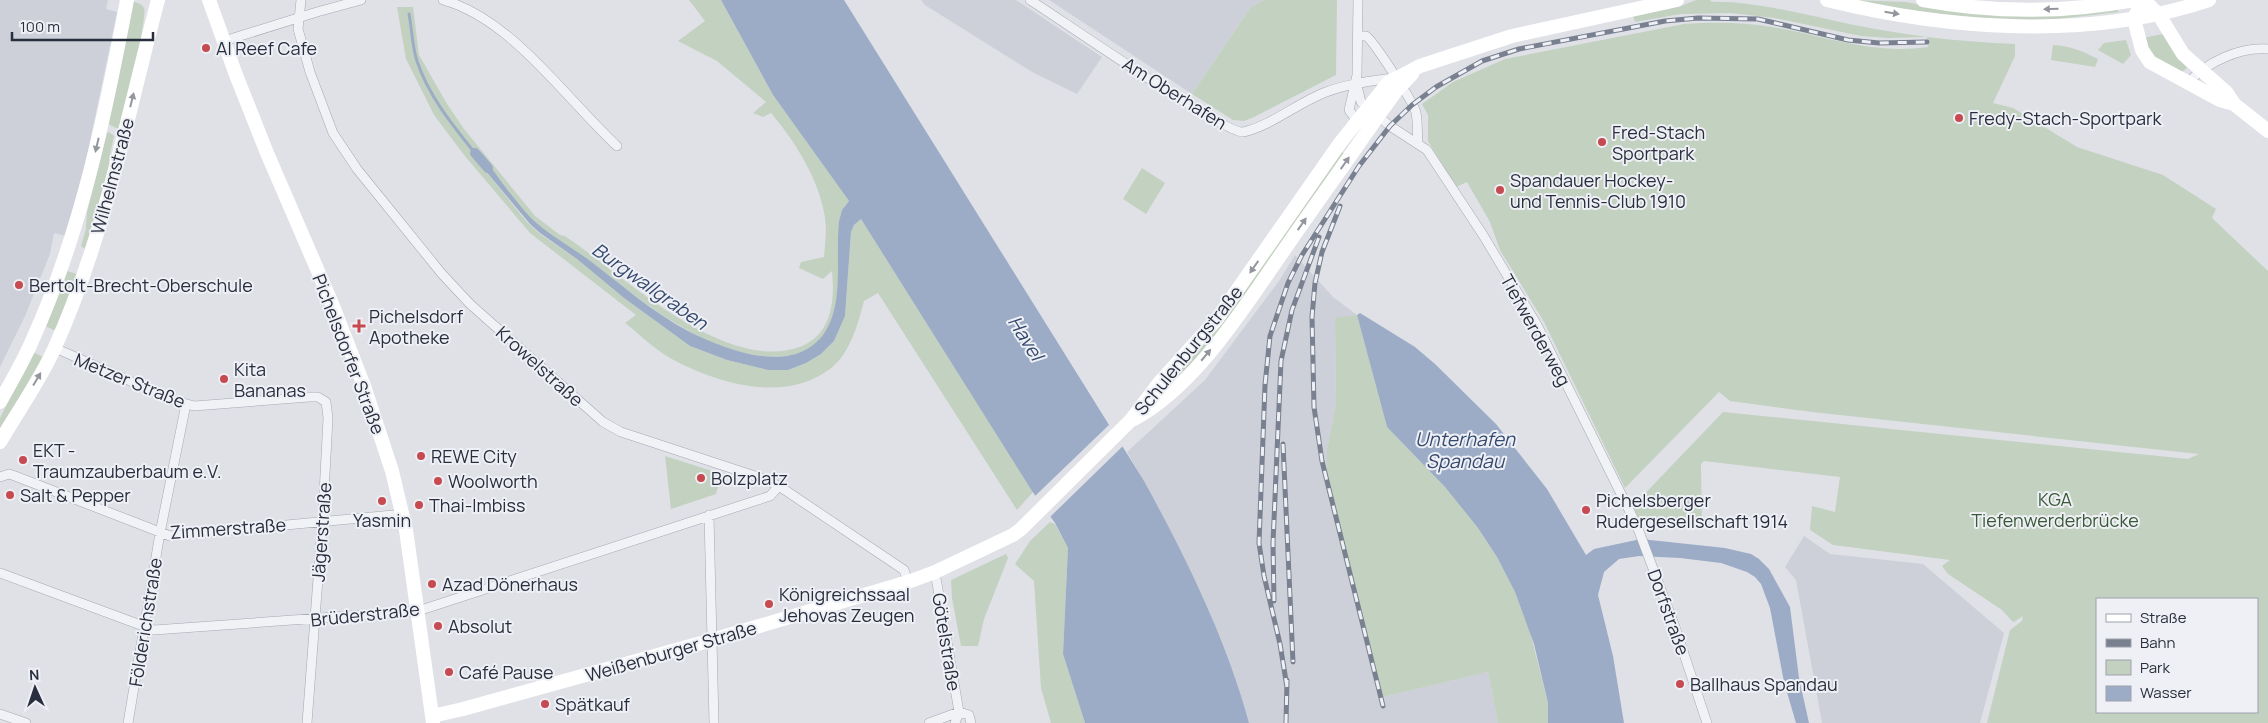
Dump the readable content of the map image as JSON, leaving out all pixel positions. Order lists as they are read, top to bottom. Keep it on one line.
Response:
{"streets":{"street":["Am Oberhafen","Wilhelmstraße","Tiefwerderweg","Schulenburgstraße","Pichelsdorfer Straße","Krowelstraße","Metzer Straße","Zimmerstraße","Jägerstraße","Dorfstraße","Brüderstraße","Földerichstraße","Götelstraße","Weißenburger Straße"]},"crossings":[["Am Oberhafen","Tiefwerderweg"],["Wilhelmstraße","Metzer Straße"],["Tiefwerderweg","Schulenburgstraße"],["Tiefwerderweg","Dorfstraße"],["Schulenburgstraße","Götelstraße"],["Pichelsdorfer Straße","Zimmerstraße"],["Pichelsdorfer Straße","Brüderstraße"],["Pichelsdorfer Straße","Weißenburger Straße"],["Krowelstraße","Brüderstraße"],["Krowelstraße","Götelstraße"],["Krowelstraße","Weißenburger Straße"],["Metzer Straße","Jägerstraße"],["Metzer Straße","Földerichstraße"],["Zimmerstraße","Jägerstraße"],["Zimmerstraße","Földerichstraße"],["Jägerstraße","Brüderstraße"],["Brüderstraße","Földerichstraße"],["Götelstraße","Weißenburger Straße"]],"water":["Burgwallgraben","Havel","Unterhafen Spandau"],"parks":["KGA Tiefenwerderbrücke"],"places":{"other":["Al Reef Cafe","Fredy-Stach-Sportpark","Fred-Stach Sportpark","Spandauer Hockey- und Tennis-Club 1910","Bertolt-Brecht-Oberschule","Kita Bananas","REWE City","EKT - Traumzauberbaum e.V.","Bolzplatz","Woolworth","Salt & Pepper","Yasmin","Thai-Imbiss","Pichelsberger Rudergesellschaft 1914","Azad Dönerhaus","Königreichssaal Jehovas Zeugen","Absolut","Café Pause","Ballhaus Spandau","Spätkauf"],"health":["Pichelsdorf Apotheke"]},"legend":["Straße","Bahn","Park","Wasser"],"scale_bar":"100 m","north":"top"}
